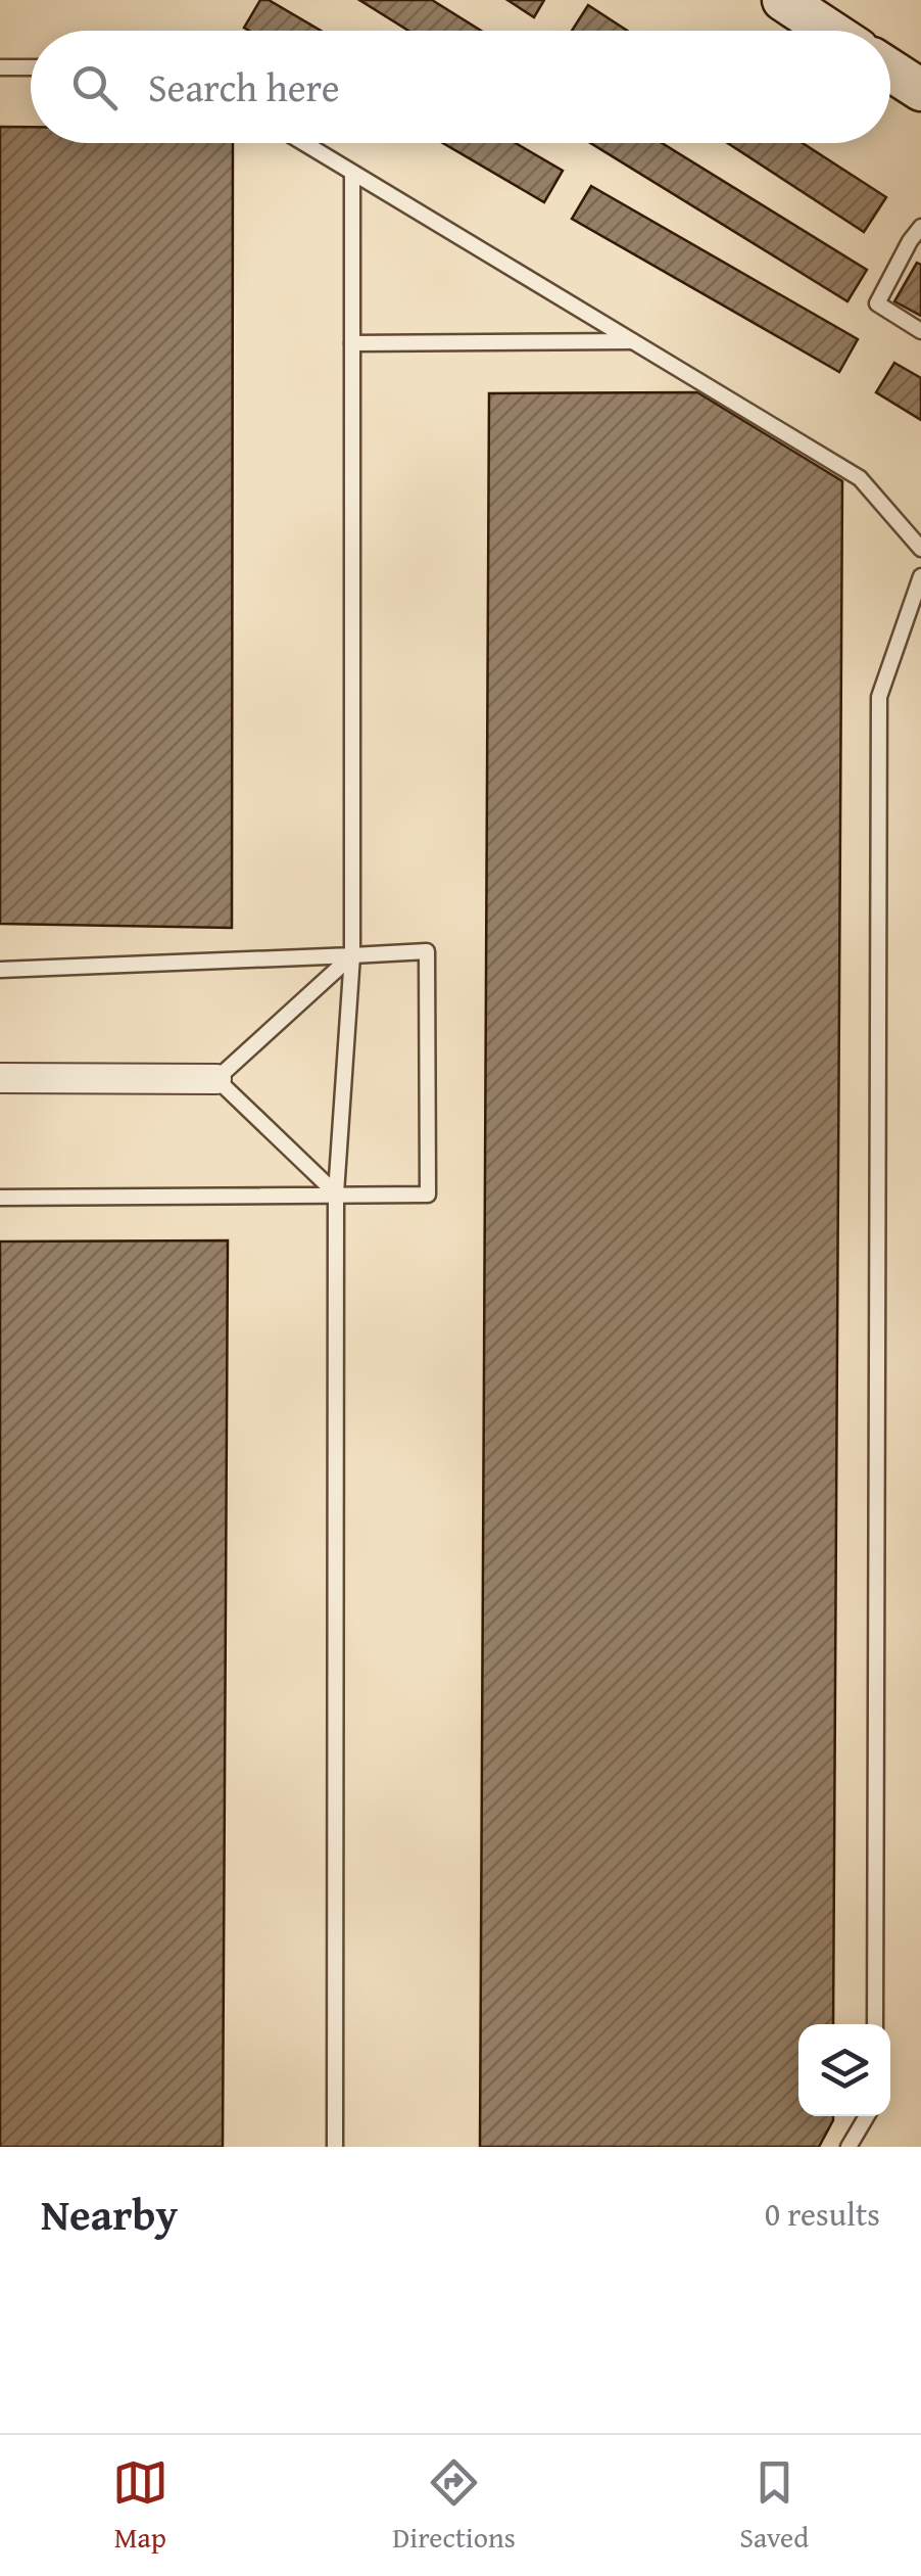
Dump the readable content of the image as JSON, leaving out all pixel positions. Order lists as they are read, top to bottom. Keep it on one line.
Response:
{"page":{"search":"Search here","heading":["Nearby","0 results"],"nav":["Map","Directions","Saved"]}}
